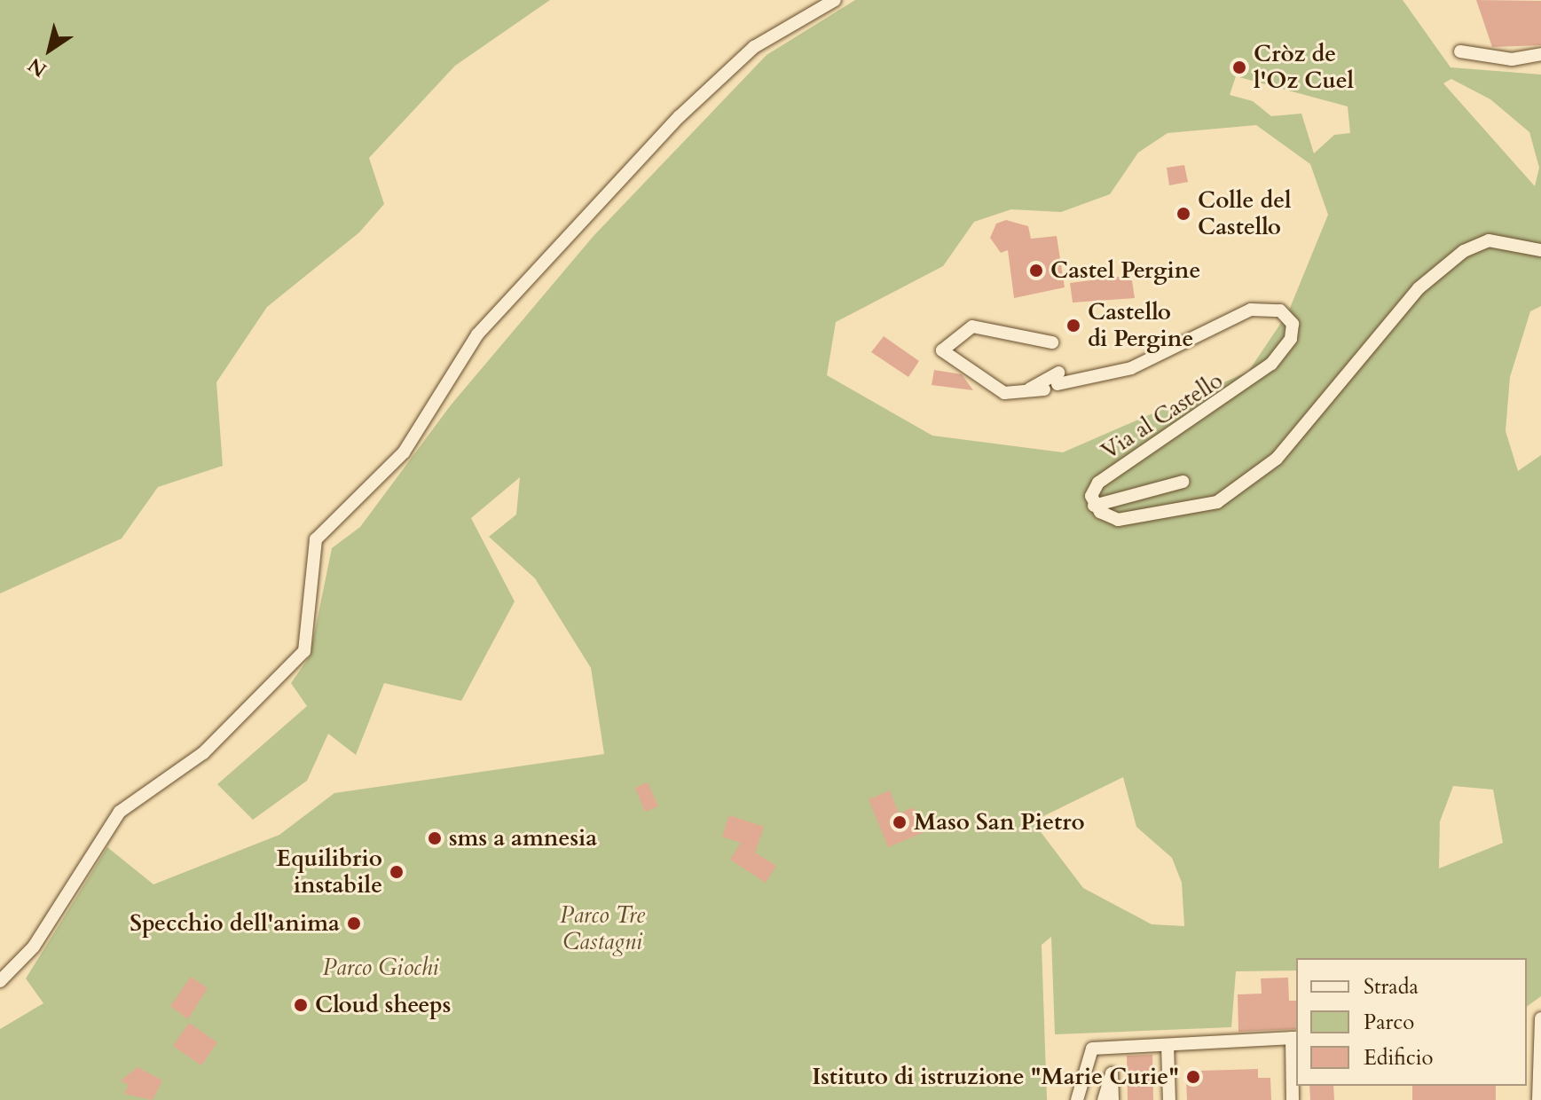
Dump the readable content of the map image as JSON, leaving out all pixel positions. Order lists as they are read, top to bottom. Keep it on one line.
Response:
{"streets":{"street":["Via al Castello"]},"parks":["Parco Tre Castagni","Parco Giochi"],"places":["Cròz de l'Oz Cuel","Colle del Castello","Castel Pergine","Castello di Pergine","Maso San Pietro","sms a amnesia","Equilibrio instabile","Specchio dell'anima","Cloud sheeps","Istituto di istruzione \"Marie Curie\""],"legend":["Strada","Parco","Edificio"],"north":"bottom left"}
